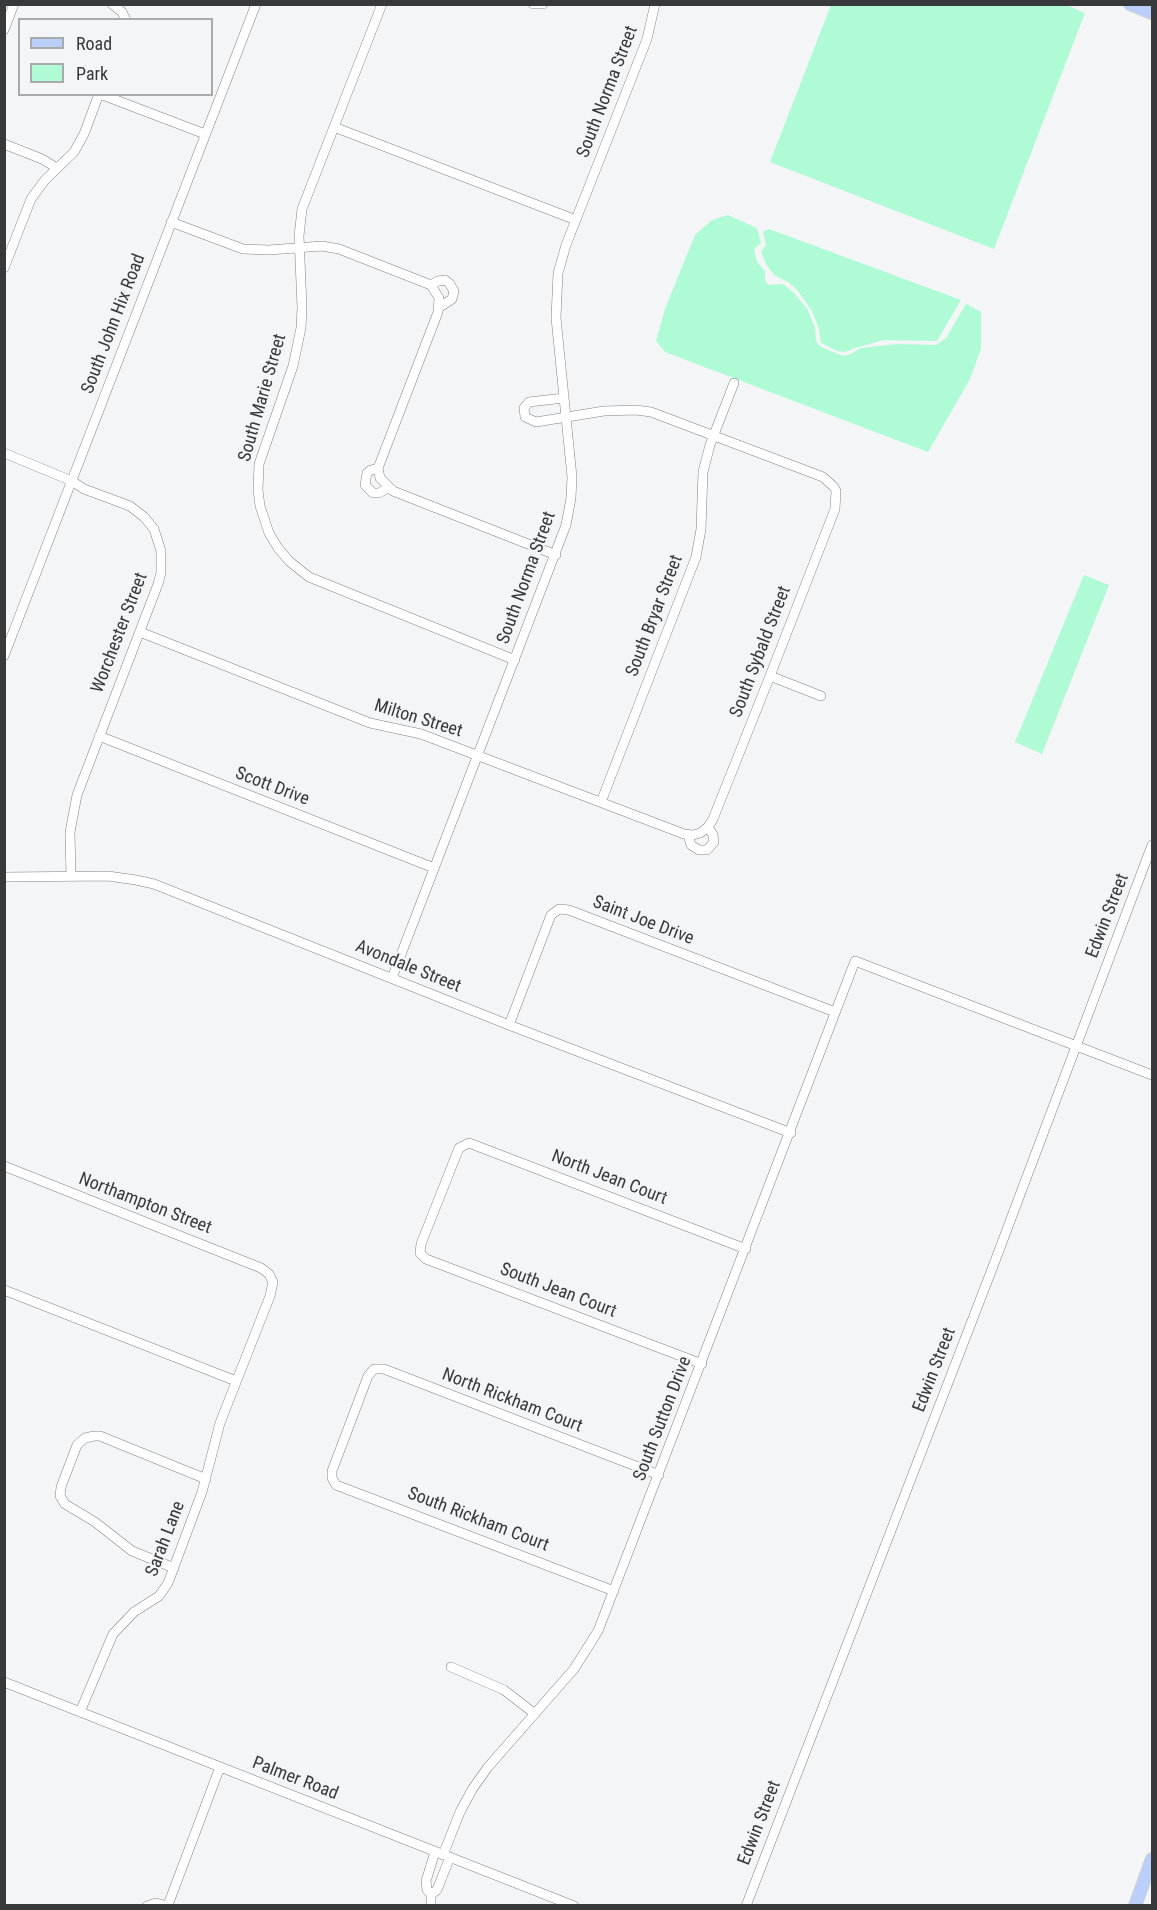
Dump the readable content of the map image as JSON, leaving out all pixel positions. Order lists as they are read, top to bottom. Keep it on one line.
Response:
{"streets":{"street":["South Norma Street","South John Hix Road","South Marie Street","South Bryar Street","Worchester Street","South Sybald Street","Milton Street","Scott Drive","Edwin Street","Saint Joe Drive","Avondale Street","North Jean Court","Northampton Street","South Jean Court","North Rickham Court","South Sutton Drive","South Rickham Court","Sarah Lane","Palmer Road"]},"crossings":[["South Norma Street","South Marie Street"],["South Norma Street","Milton Street"],["South Norma Street","Scott Drive"],["South Norma Street","Avondale Street"],["South John Hix Road","Worchester Street"],["South Bryar Street","South Sybald Street"],["South Bryar Street","Milton Street"],["Worchester Street","Milton Street"],["Worchester Street","Scott Drive"],["Worchester Street","Avondale Street"],["South Sybald Street","Milton Street"],["Edwin Street","South Sutton Drive"],["Saint Joe Drive","Avondale Street"],["Saint Joe Drive","South Sutton Drive"],["Avondale Street","South Sutton Drive"],["North Jean Court","South Jean Court"],["North Jean Court","South Sutton Drive"],["Northampton Street","Sarah Lane"],["South Jean Court","South Sutton Drive"],["North Rickham Court","South Sutton Drive"],["North Rickham Court","South Rickham Court"],["South Sutton Drive","South Rickham Court"],["South Sutton Drive","Palmer Road"],["Sarah Lane","Palmer Road"]],"legend":["Road","Park"]}
